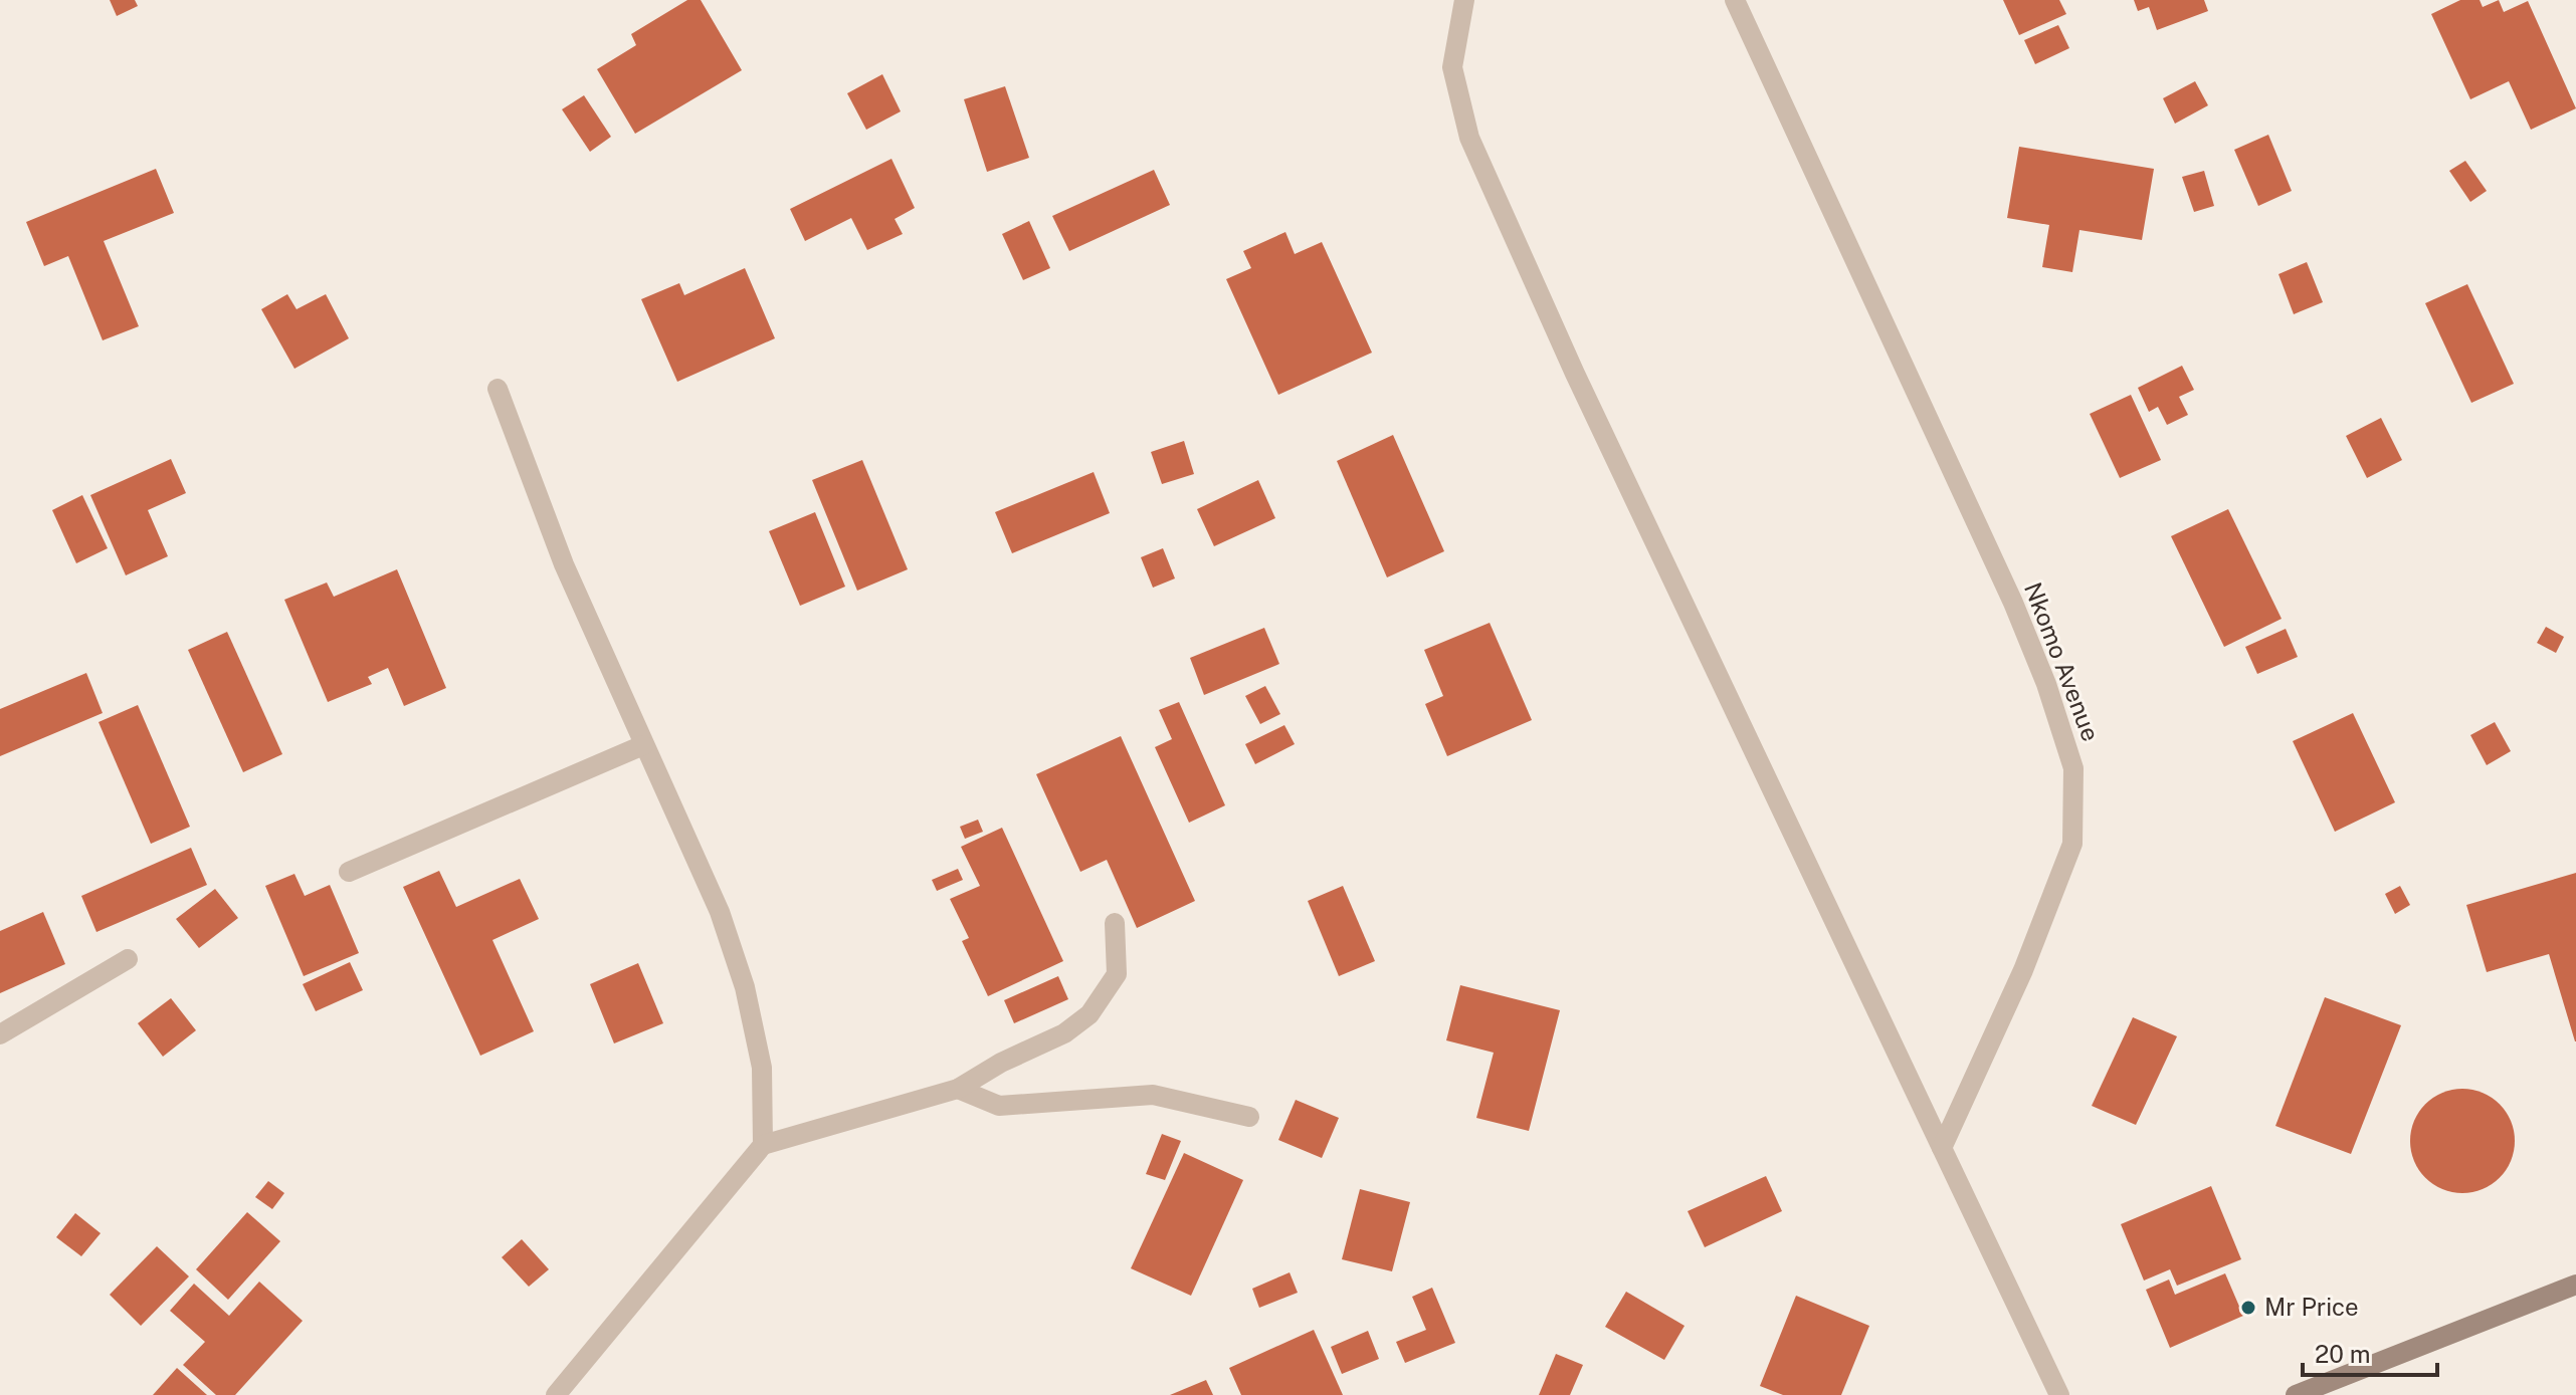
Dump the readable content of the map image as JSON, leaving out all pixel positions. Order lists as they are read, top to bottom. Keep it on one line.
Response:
{"streets":{"street":["Nkomo Avenue"]},"places":["Mr Price"],"scale_bar":"20 m"}
